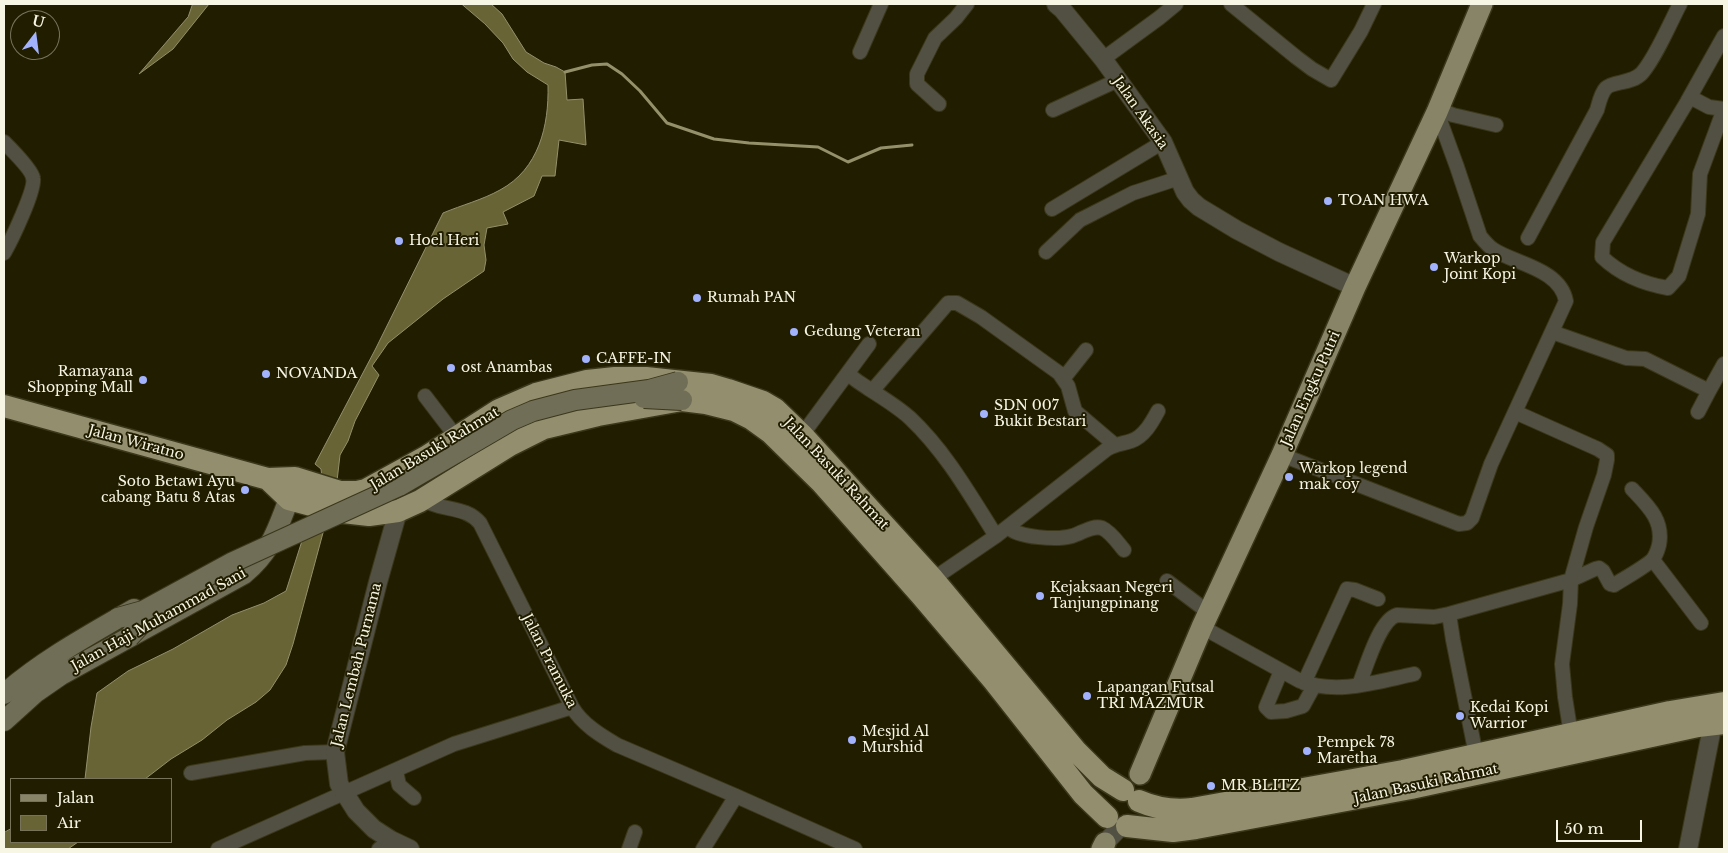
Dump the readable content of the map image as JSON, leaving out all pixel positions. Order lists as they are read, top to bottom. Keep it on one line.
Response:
{"streets":{"highway":["Jalan Wiratno","Jalan Basuki Rahmat"],"main road":["Jalan Engku Putri","Jalan Haji Muhammad Sani"],"street":["Jalan Akasia","Jalan Pramuka","Jalan Lembah Purnama"]},"crossings":[["Jalan Akasia","Jalan Engku Putri"],["Jalan Engku Putri","Jalan Basuki Rahmat"],["Jalan Wiratno","Jalan Basuki Rahmat"],["Jalan Wiratno","Jalan Haji Muhammad Sani"],["Jalan Basuki Rahmat","Jalan Haji Muhammad Sani"],["Jalan Basuki Rahmat","Jalan Pramuka"],["Jalan Basuki Rahmat","Jalan Lembah Purnama"]],"places":["TOAN HWA","Hoel Heri","Warkop Joint Kopi","Rumah PAN","Gedung Veteran","CAFFE-IN","ost Anambas","NOVANDA","Ramayana Shopping Mall","SDN 007 Bukit Bestari","Warkop legend mak coy","Soto Betawi Ayu cabang Batu 8 Atas","Kejaksaan Negeri Tanjungpinang","Lapangan Futsal TRI MAZMUR","Kedai Kopi Warrior","Mesjid Al Murshid","Pempek 78 Maretha","MR BLITZ"],"legend":["Jalan","Air"],"scale_bar":"50 m","north":"top"}
